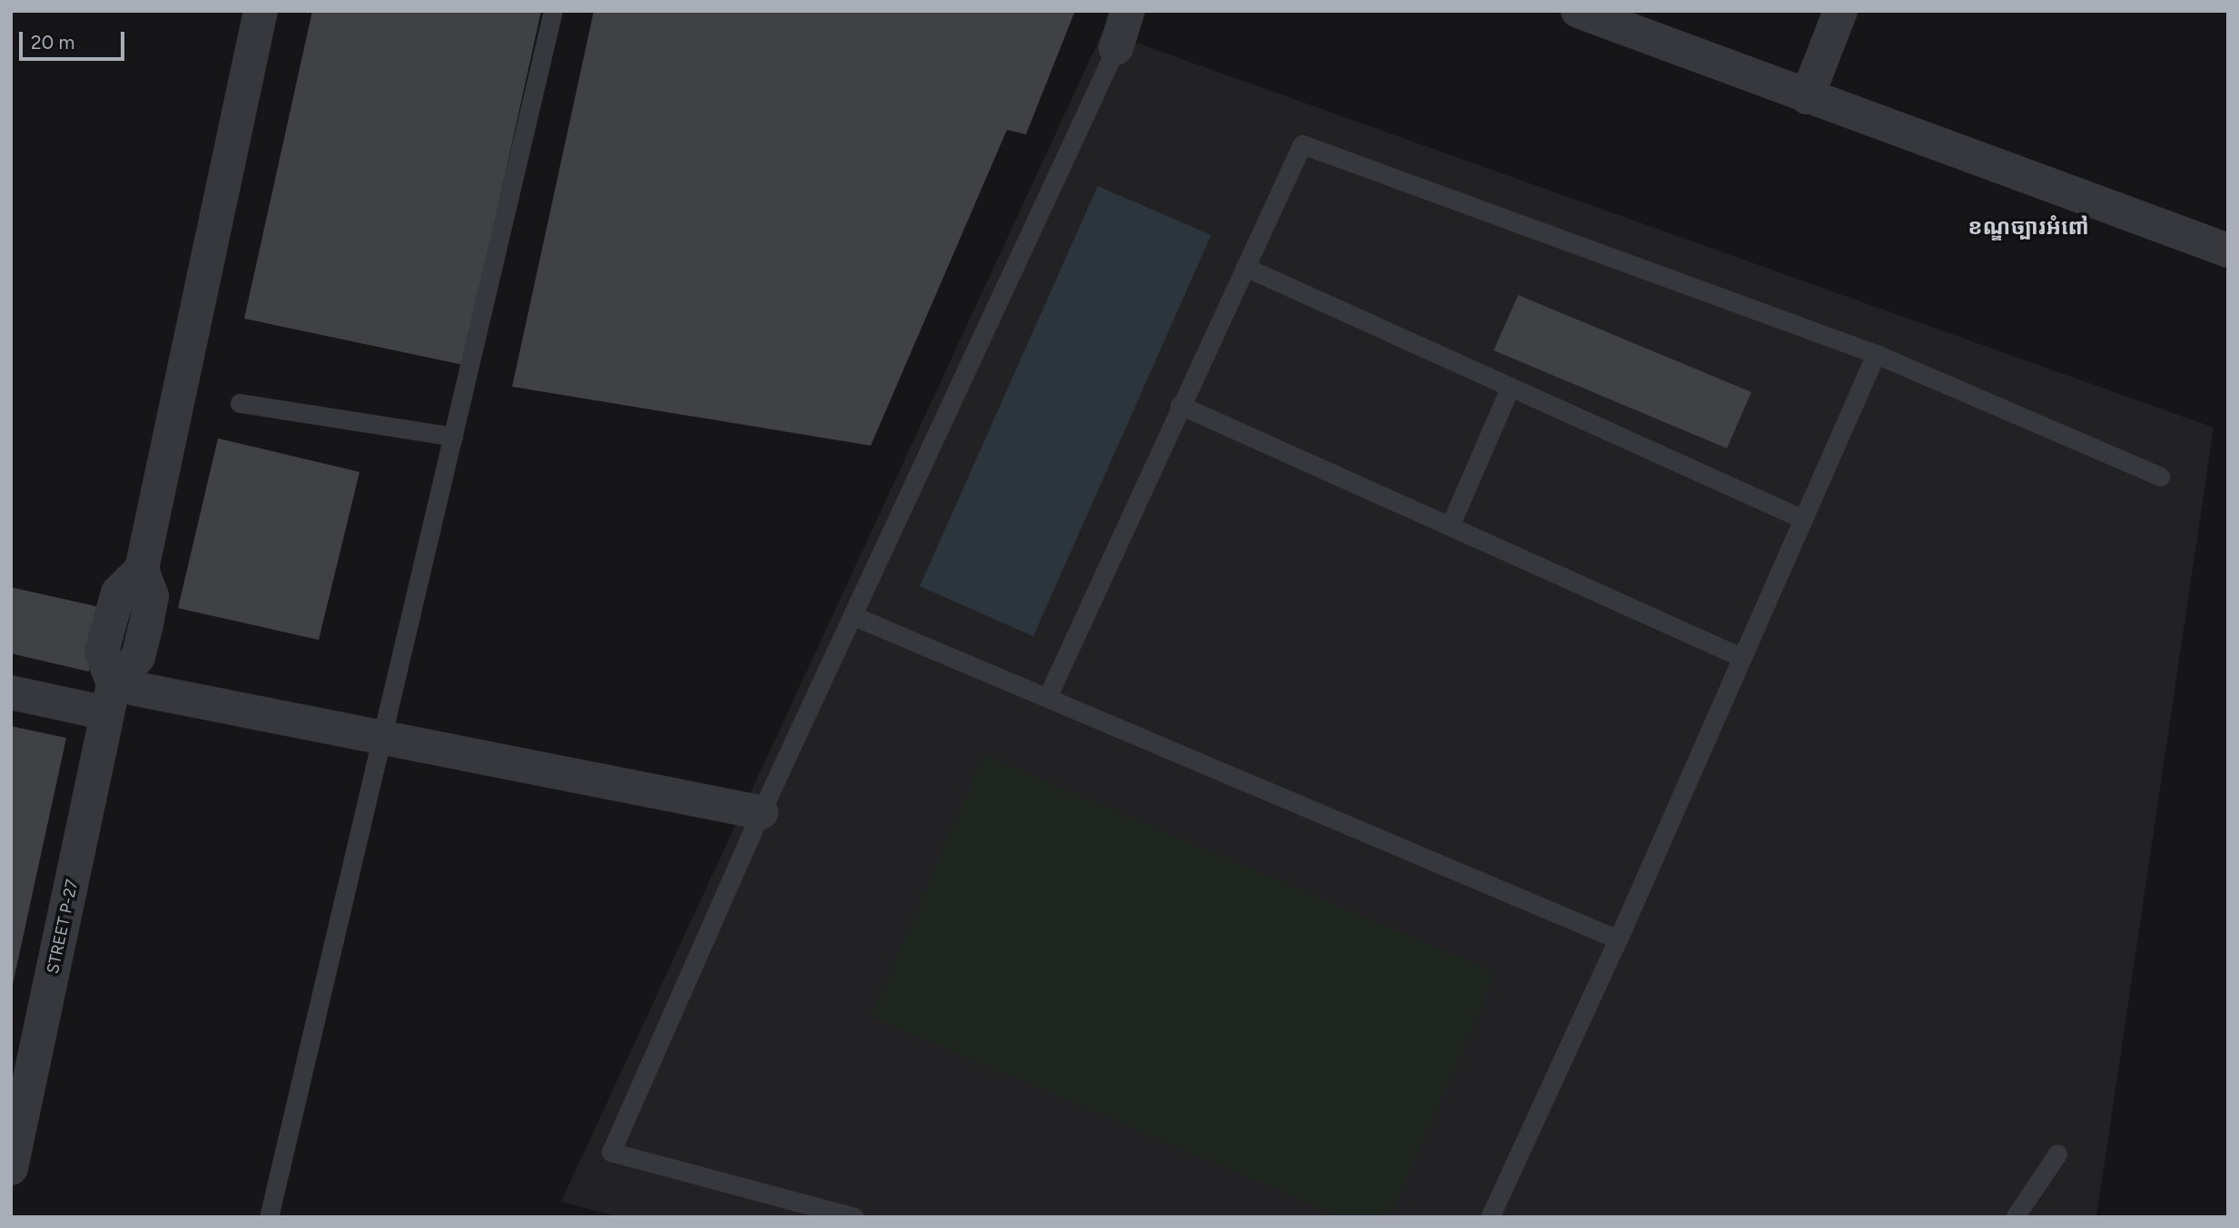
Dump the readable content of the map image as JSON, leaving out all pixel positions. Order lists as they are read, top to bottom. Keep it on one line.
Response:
{"streets":{"street":["STREET P-27"]},"districts":["ខណ្ឌច្បារអំពៅ"],"scale_bar":"20 m"}
